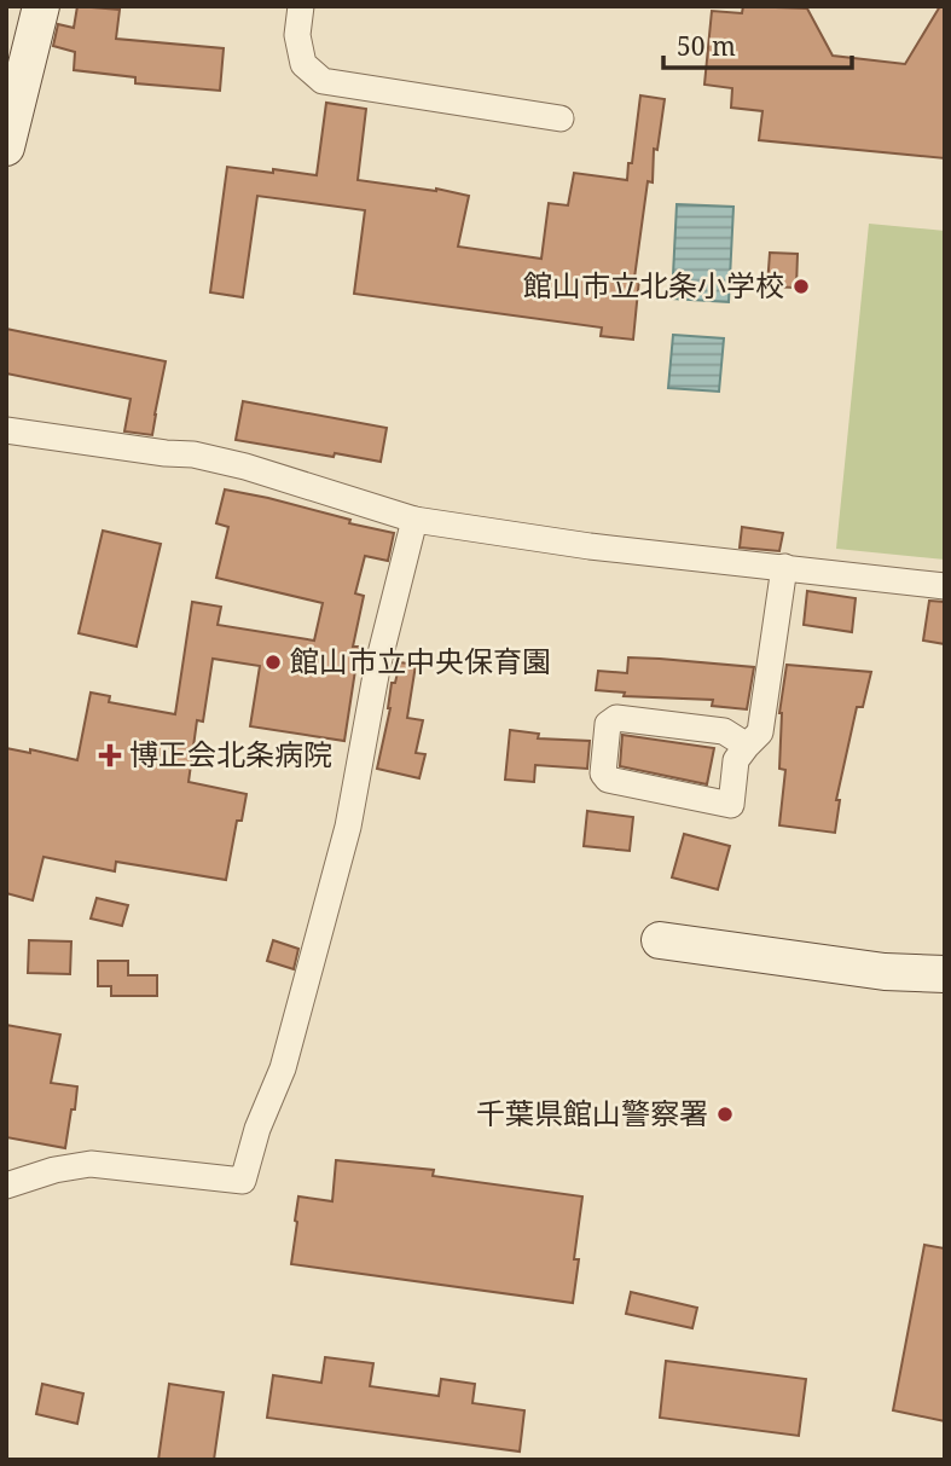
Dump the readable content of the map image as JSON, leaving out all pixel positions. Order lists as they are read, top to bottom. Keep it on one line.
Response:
{"places":{"other":["館山市立北条小学校","館山市立中央保育園","千葉県館山警察署"],"health":["博正会北条病院"]},"scale_bar":"50 m"}
